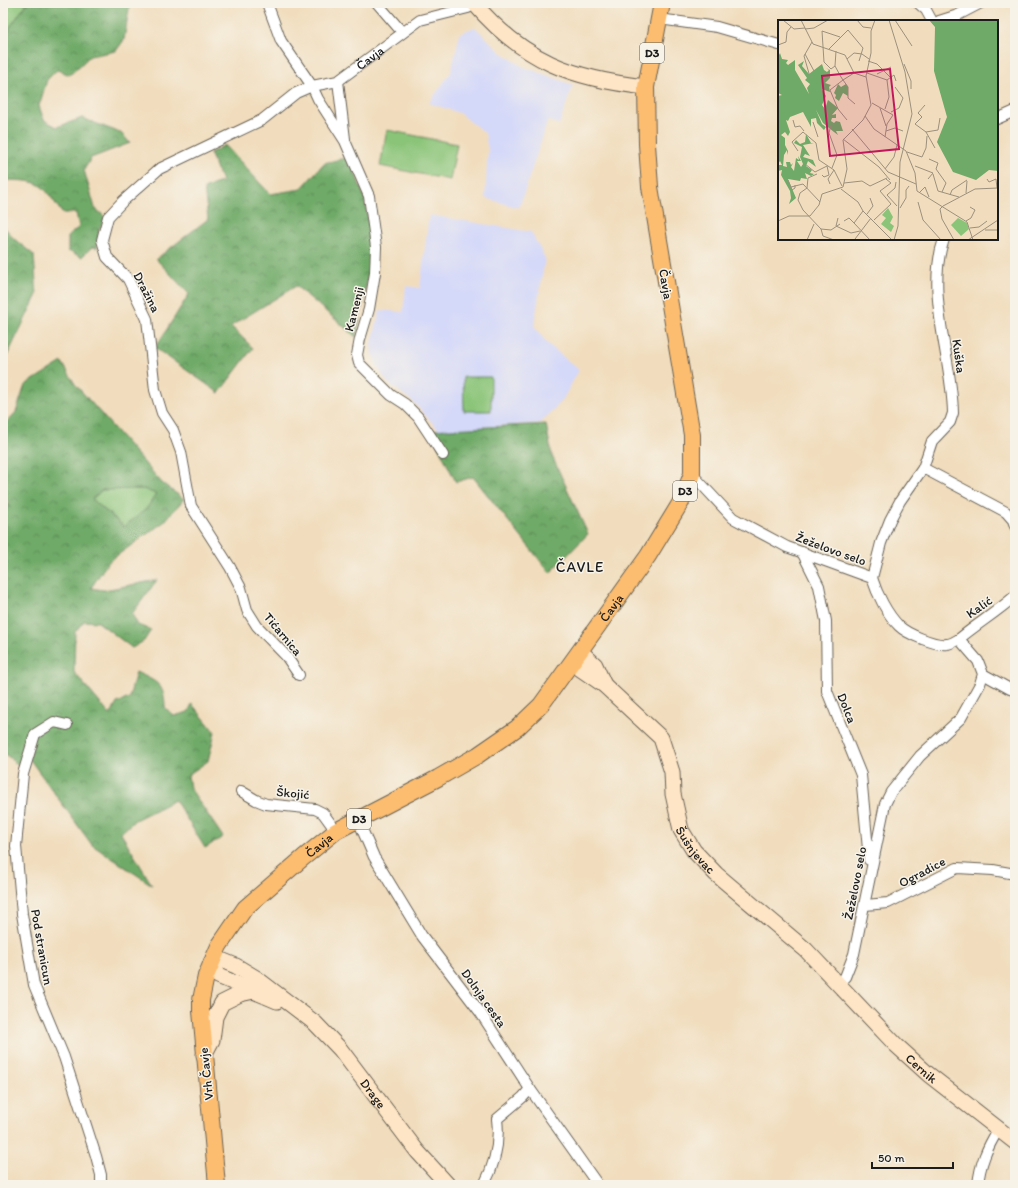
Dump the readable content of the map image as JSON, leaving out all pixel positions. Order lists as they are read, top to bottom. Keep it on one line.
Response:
{"streets":{"main road":["D3","Čavja","Šušnjevac","Cernik","Vrh Čavje","Drage"],"street":["Dražina","Kamenji","Kuška","Žeželovo selo","Kalić","Tićarnica","Dolca","Škojić","Ogradice","Pod stranicun","Dolnja cesta"]},"crossings":[["D3","Čavja"],["Čavja","Dražina"],["Čavja","Kamenji"],["Čavja","Žeželovo selo"],["Čavja","Škojić"],["Čavja","Šušnjevac"],["Čavja","Dolnja cesta"],["Čavja","Vrh Čavje"],["Čavja","Drage"],["Dražina","Kamenji"],["Dražina","Tićarnica"],["Kuška","Žeželovo selo"],["Žeželovo selo","Kalić"],["Žeželovo selo","Dolca"],["Žeželovo selo","Šušnjevac"],["Žeželovo selo","Ogradice"],["Žeželovo selo","Cernik"],["Šušnjevac","Cernik"],["Vrh Čavje","Drage"]],"districts":["ČAVLE"],"scale_bar":"50 m"}
